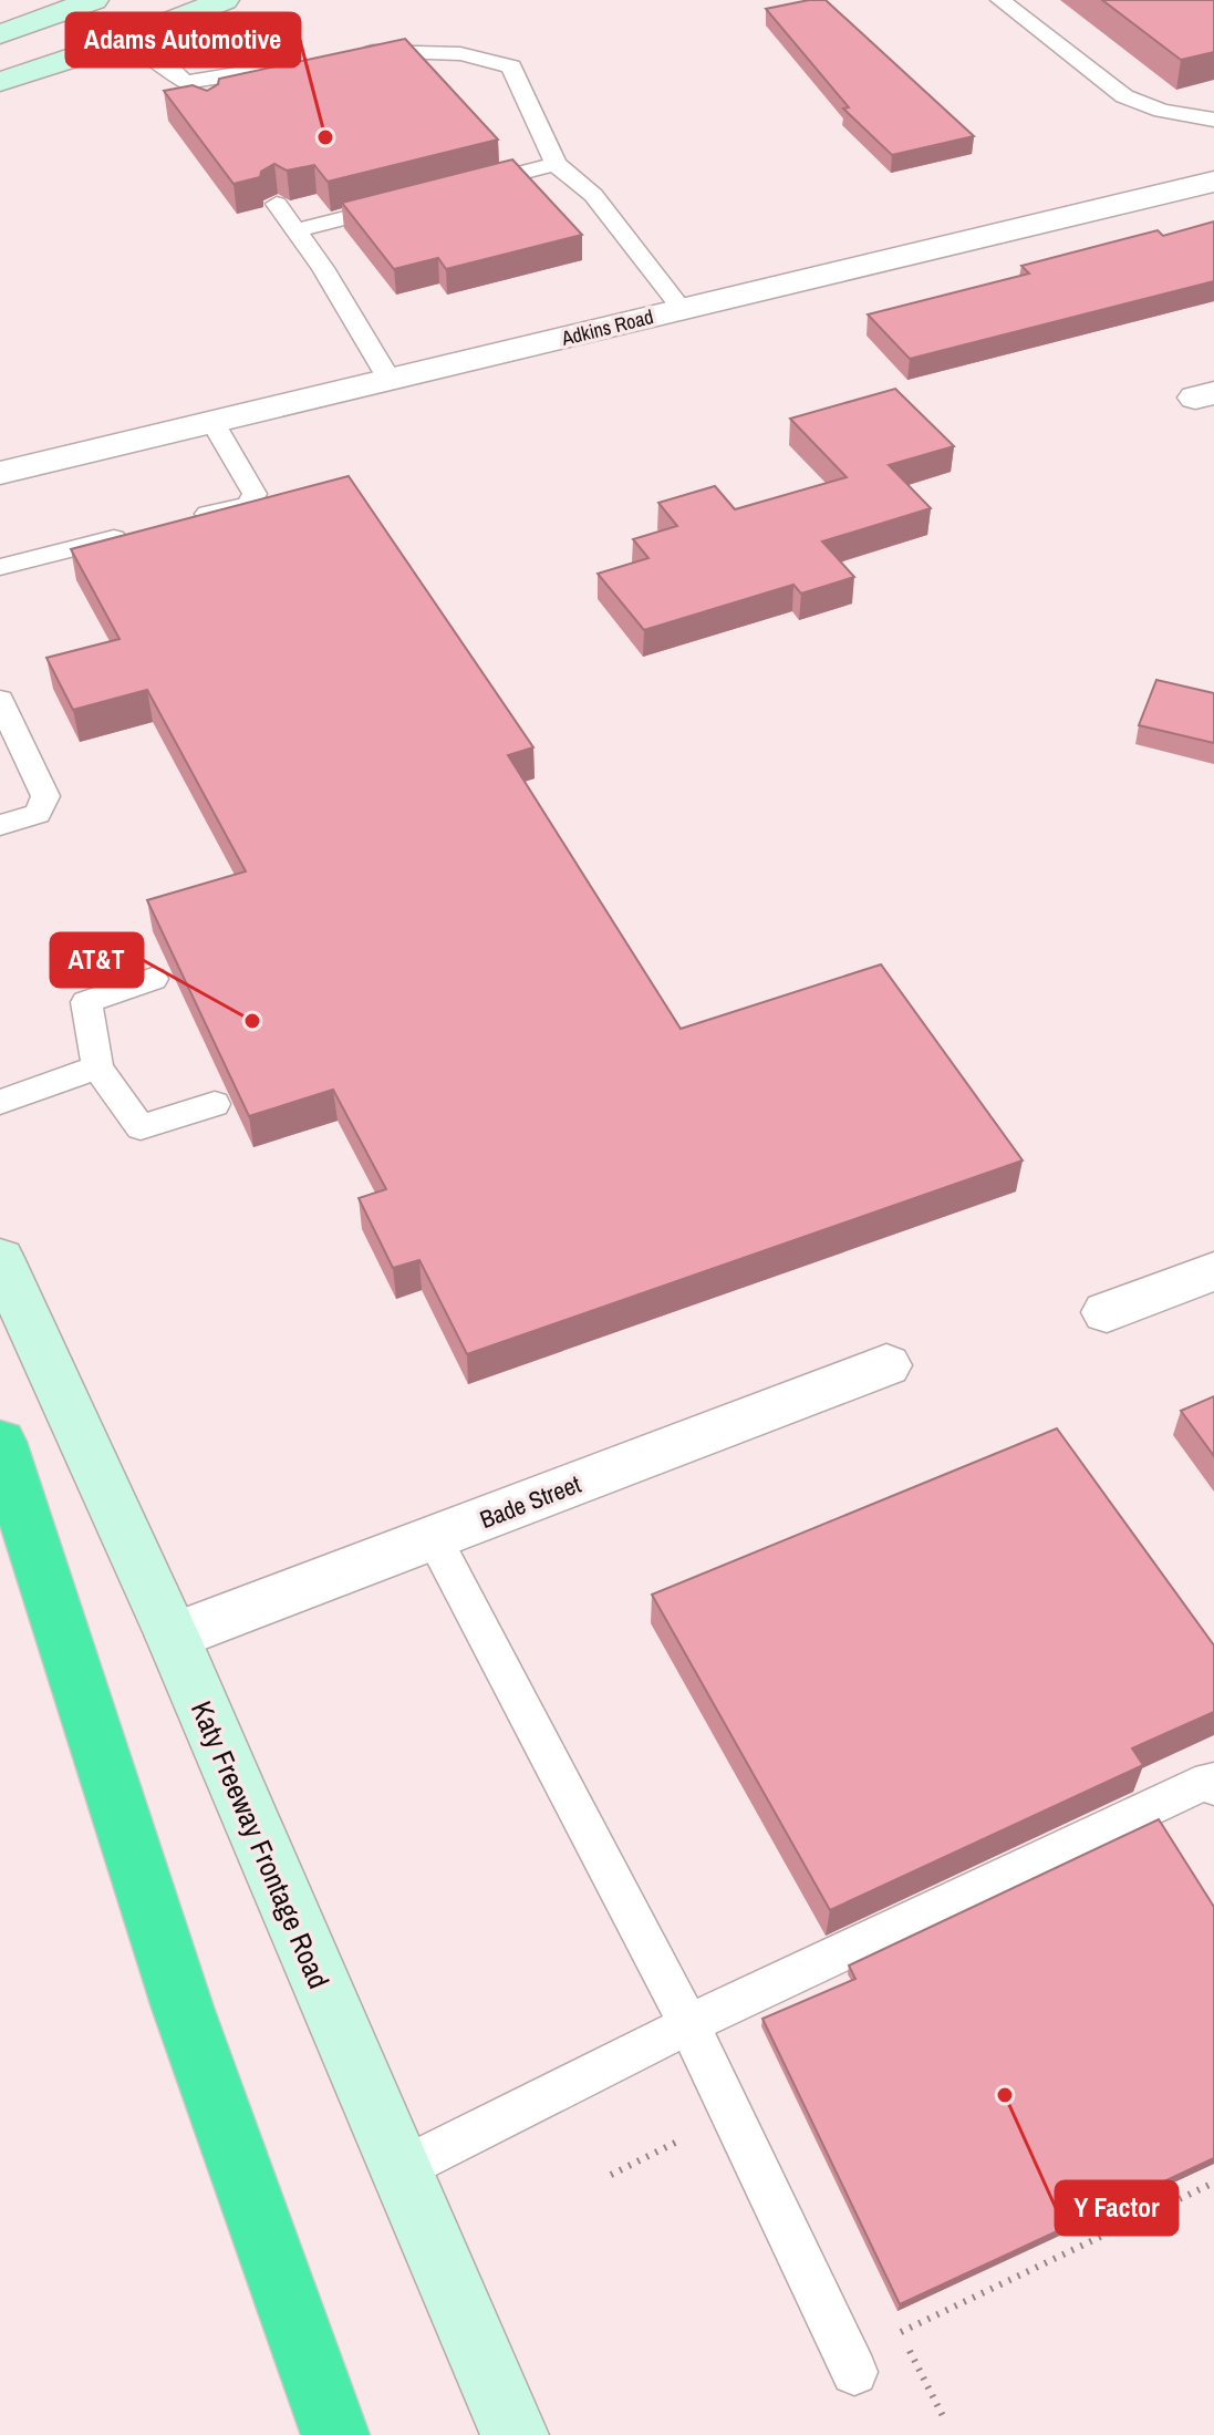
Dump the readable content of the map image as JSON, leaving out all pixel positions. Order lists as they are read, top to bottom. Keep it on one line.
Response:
{"streets":{"main road":["Katy Freeway Frontage Road"],"street":["Adkins Road","Bade Street"]},"crossings":[["Bade Street","Katy Freeway Frontage Road"]],"places":["Adams Automotive","AT&T","Y Factor"]}
